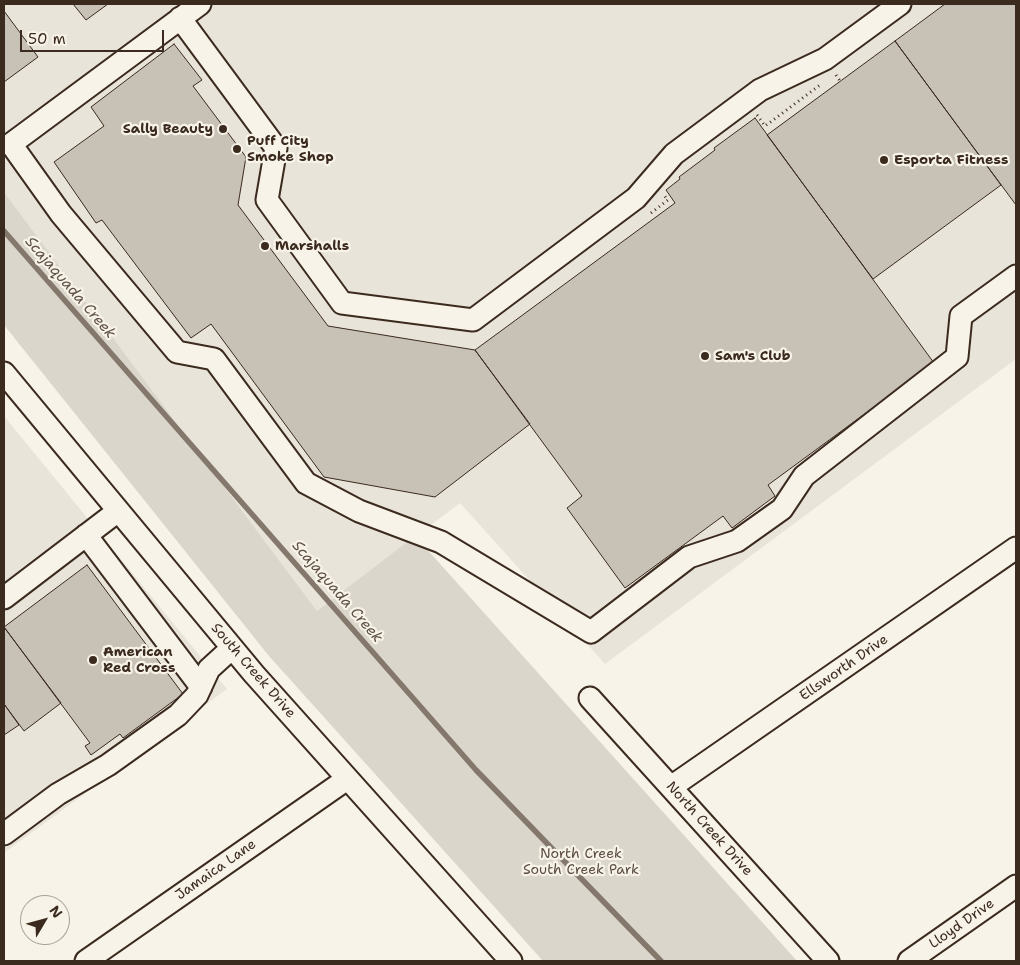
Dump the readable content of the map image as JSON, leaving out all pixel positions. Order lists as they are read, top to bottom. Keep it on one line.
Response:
{"streets":{"street":["Ellsworth Drive","South Creek Drive","North Creek Drive","Jamaica Lane","Lloyd Drive"]},"crossings":[["Ellsworth Drive","North Creek Drive"],["South Creek Drive","Jamaica Lane"]],"water":["Scajaquada Creek"],"parks":["North Creek South Creek Park"],"places":["Sally Beauty","Puff City Smoke Shop","Esporta Fitness","Marshalls","Sam's Club","American Red Cross"],"scale_bar":"50 m","north":"top right"}
